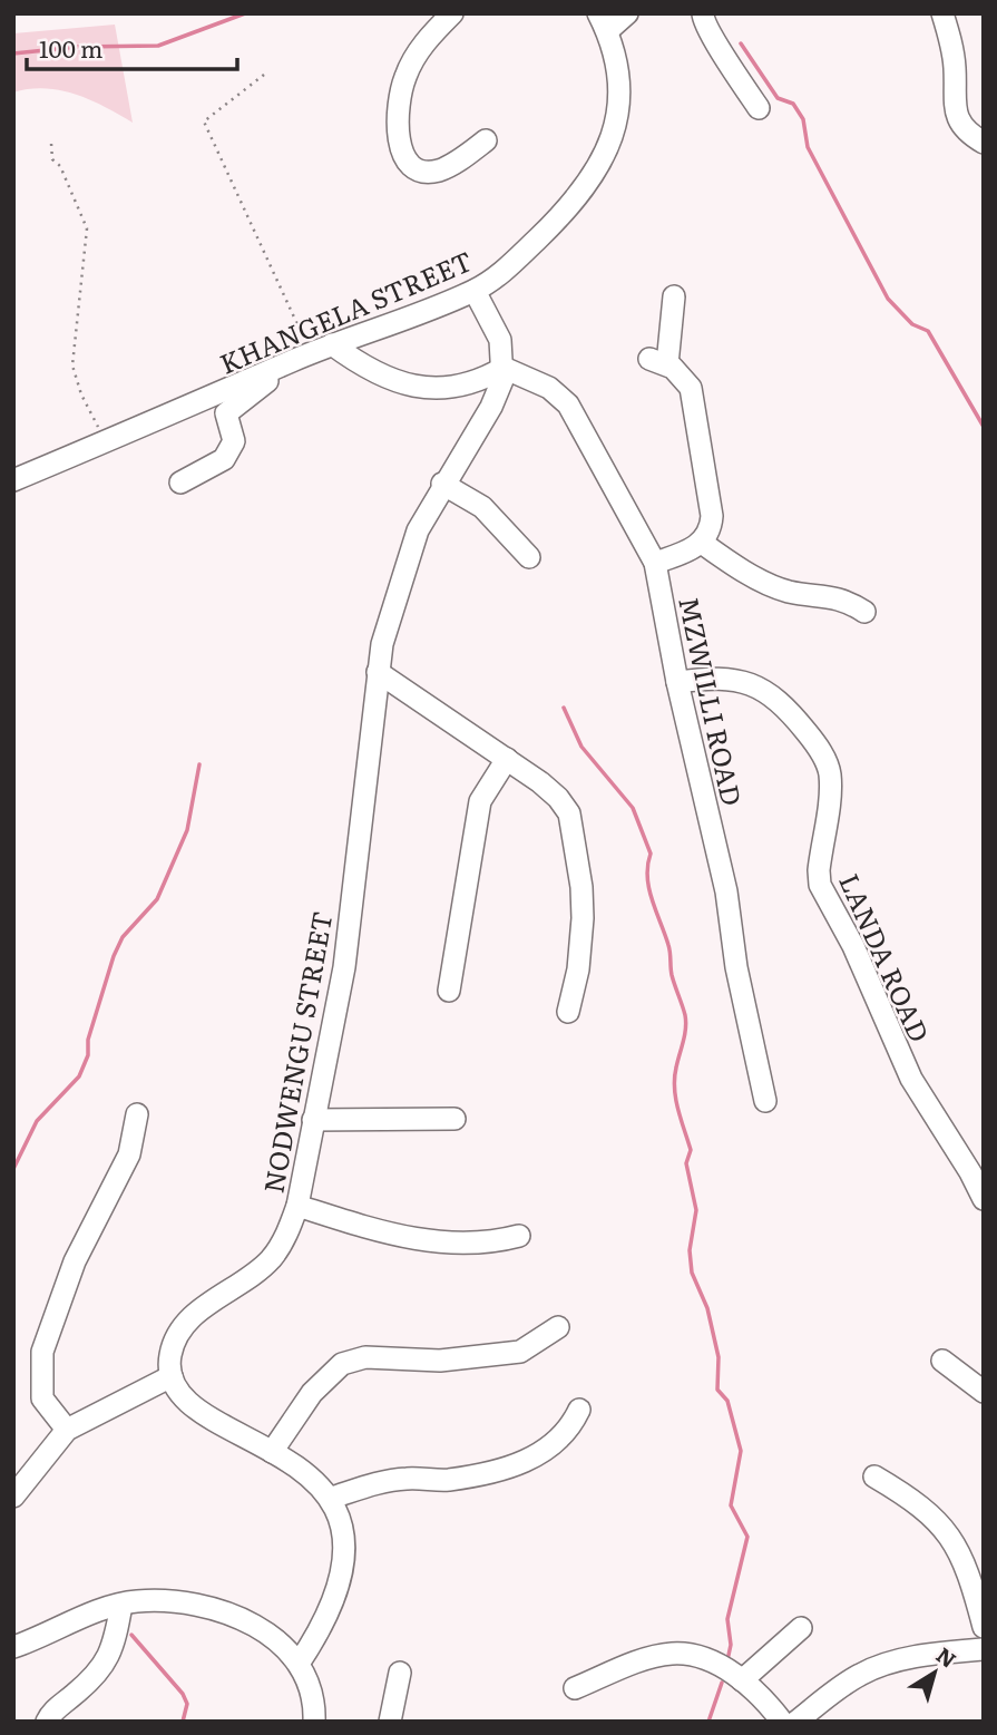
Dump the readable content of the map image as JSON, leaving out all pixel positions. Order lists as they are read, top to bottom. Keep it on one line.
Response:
{"streets":{"street":["KHANGELA STREET","MZWILLI ROAD","LANDA ROAD","NODWENGU STREET"]},"crossings":[["KHANGELA STREET","NODWENGU STREET"],["MZWILLI ROAD","LANDA ROAD"],["MZWILLI ROAD","NODWENGU STREET"]],"scale_bar":"100 m","north":"top right"}
